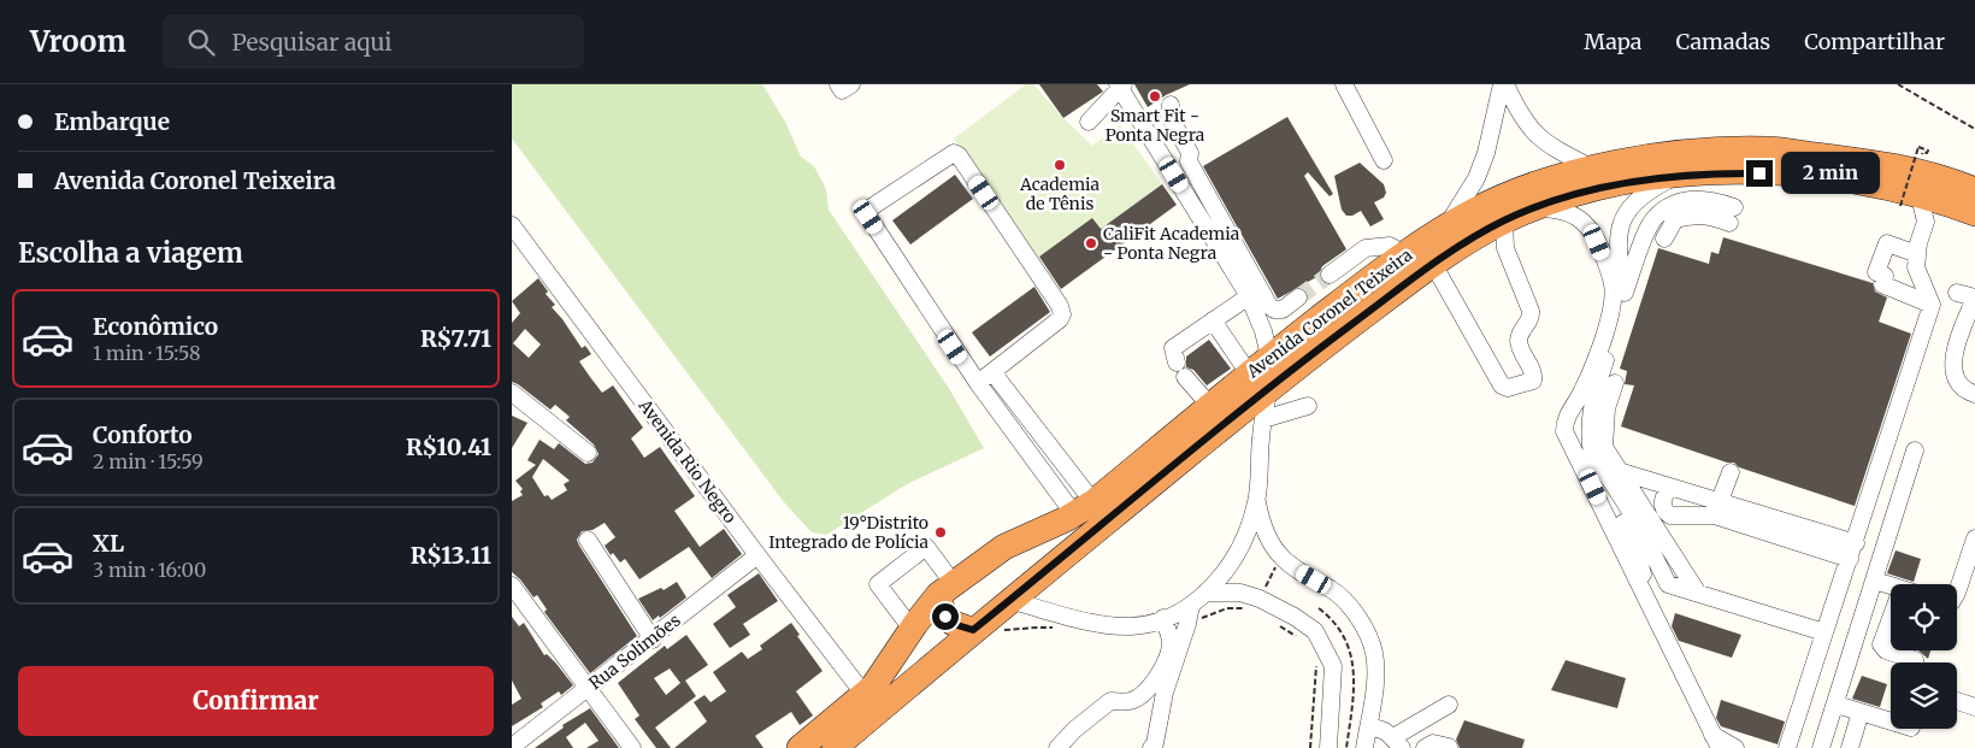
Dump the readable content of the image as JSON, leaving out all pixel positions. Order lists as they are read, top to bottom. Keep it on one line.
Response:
{"streets":{"highway":["Avenida Coronel Teixeira"],"street":["Avenida Rio Negro","Rua Solimões"]},"crossings":[["Avenida Coronel Teixeira","Avenida Rio Negro"],["Avenida Rio Negro","Rua Solimões"]],"places":["Smart Fit - Ponta Negra","Academia de Tênis","CaliFit Academia - Ponta Negra","19°Distrito Integrado de Polícia"],"page":{"header":"Vroom","search":"Pesquisar aqui","nav":["Mapa","Camadas","Compartilhar"],"banner":["Embarque","Avenida Coronel Teixeira"],"bubble":"2 min","heading":"Escolha a viagem","list":[{"name":"Econômico","note":"1 min · 15:58","value":"R$7.71"},{"name":"Conforto","note":"2 min · 15:59","value":"R$10.41"},{"name":"XL","note":"3 min · 16:00","value":"R$13.11"}],"buttons":"Confirmar"}}
